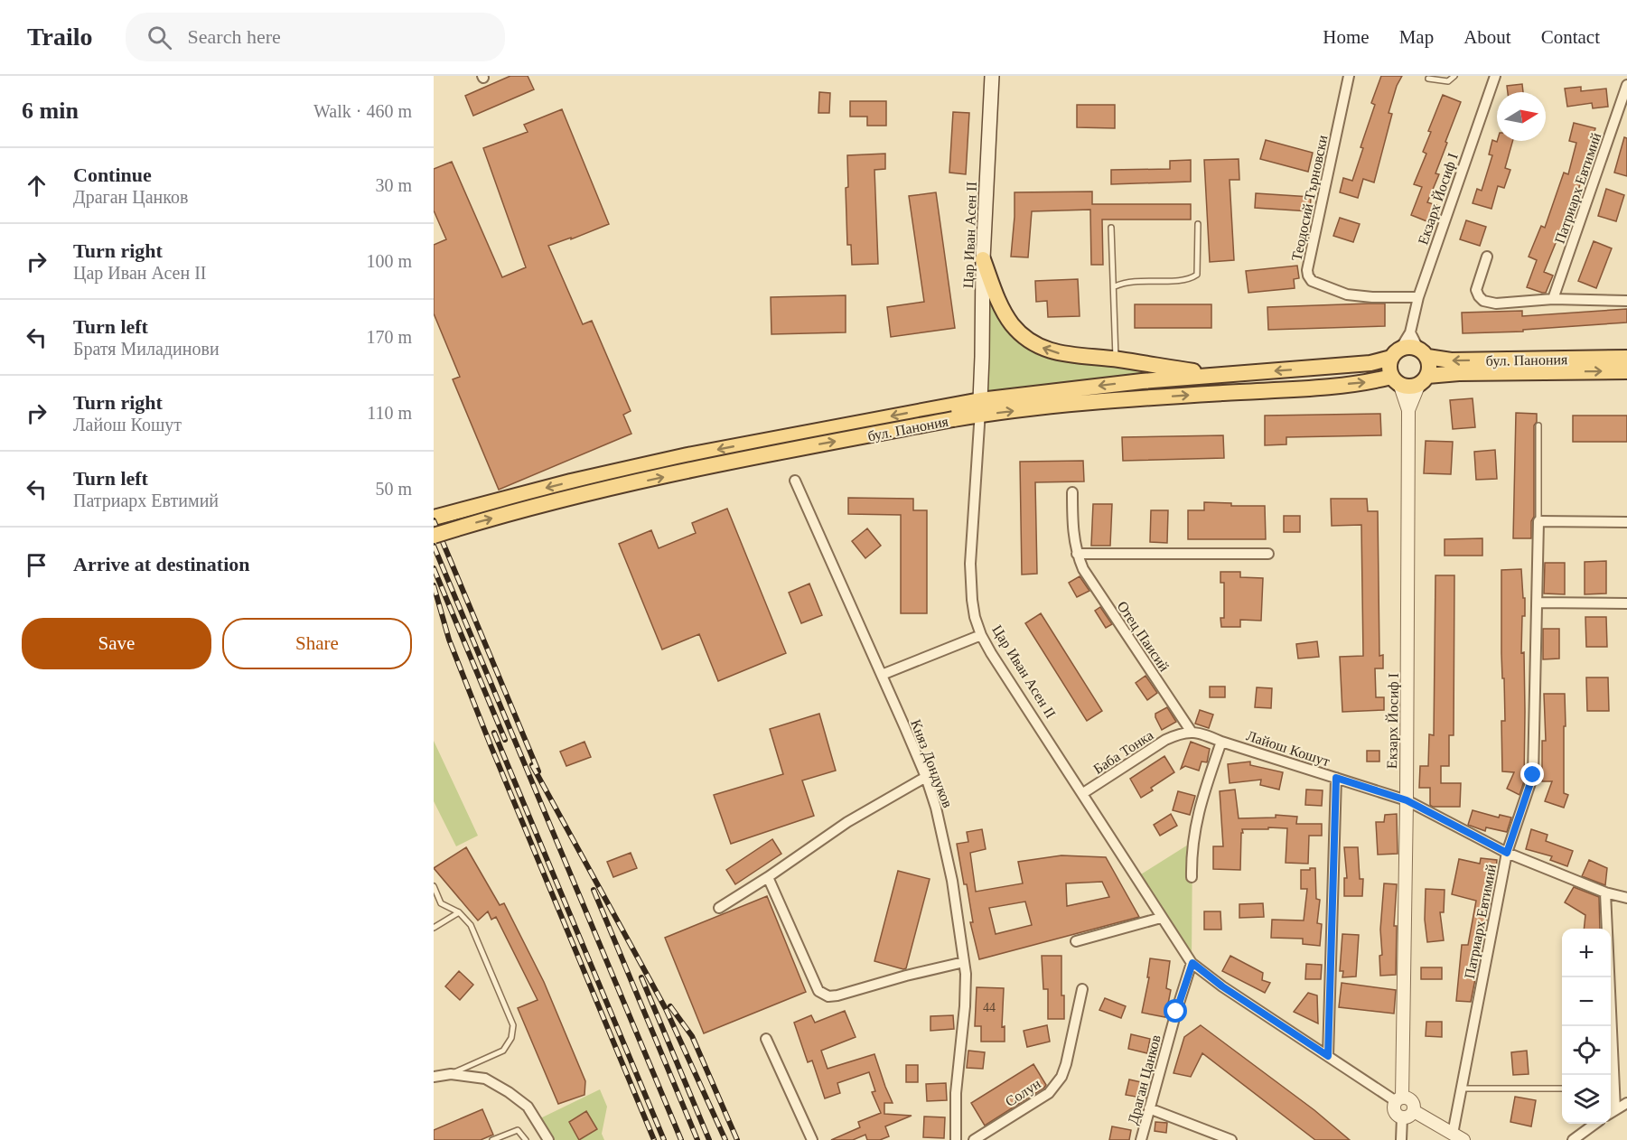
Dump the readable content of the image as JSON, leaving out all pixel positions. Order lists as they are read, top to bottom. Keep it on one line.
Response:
{"streets":{"main road":["Цар Иван Асен II","бул. Панония"],"street":["Патриарх Евтимий","Теодосий Търновски","Екзарх Йосиф I","Отец Паисий","Лайош Кошут","Баба Тонка","Княз Дондуков","Драган Цанков","Солун"]},"crossings":[["Патриарх Евтимий","Лайош Кошут"],["Теодосий Търновски","Екзарх Йосиф I"],["Екзарх Йосиф I","Цар Иван Асен II"],["Екзарх Йосиф I","бул. Панония"],["Екзарх Йосиф I","Лайош Кошут"],["Цар Иван Асен II","бул. Панония"],["Цар Иван Асен II","Баба Тонка"],["Цар Иван Асен II","Драган Цанков"],["Отец Паисий","Лайош Кошут"],["Отец Паисий","Баба Тонка"],["Лайош Кошут","Баба Тонка"]],"house_numbers":["44"],"north":"right","page":{"header":"Trailo","search":"Search here","nav":["Home","Map","About","Contact"],"heading":["6 min","Walk · 460 m"],"list":[["Continue","Драган Цанков","30 m"],["Turn right","Цар Иван Асен II","100 m"],["Turn left","Братя Миладинови","170 m"],["Turn right","Лайош Кошут","110 m"],["Turn left","Патриарх Евтимий","50 m"],"Arrive at destination"],"buttons":["Save","Share"],"map_buttons":["+","−"]}}
